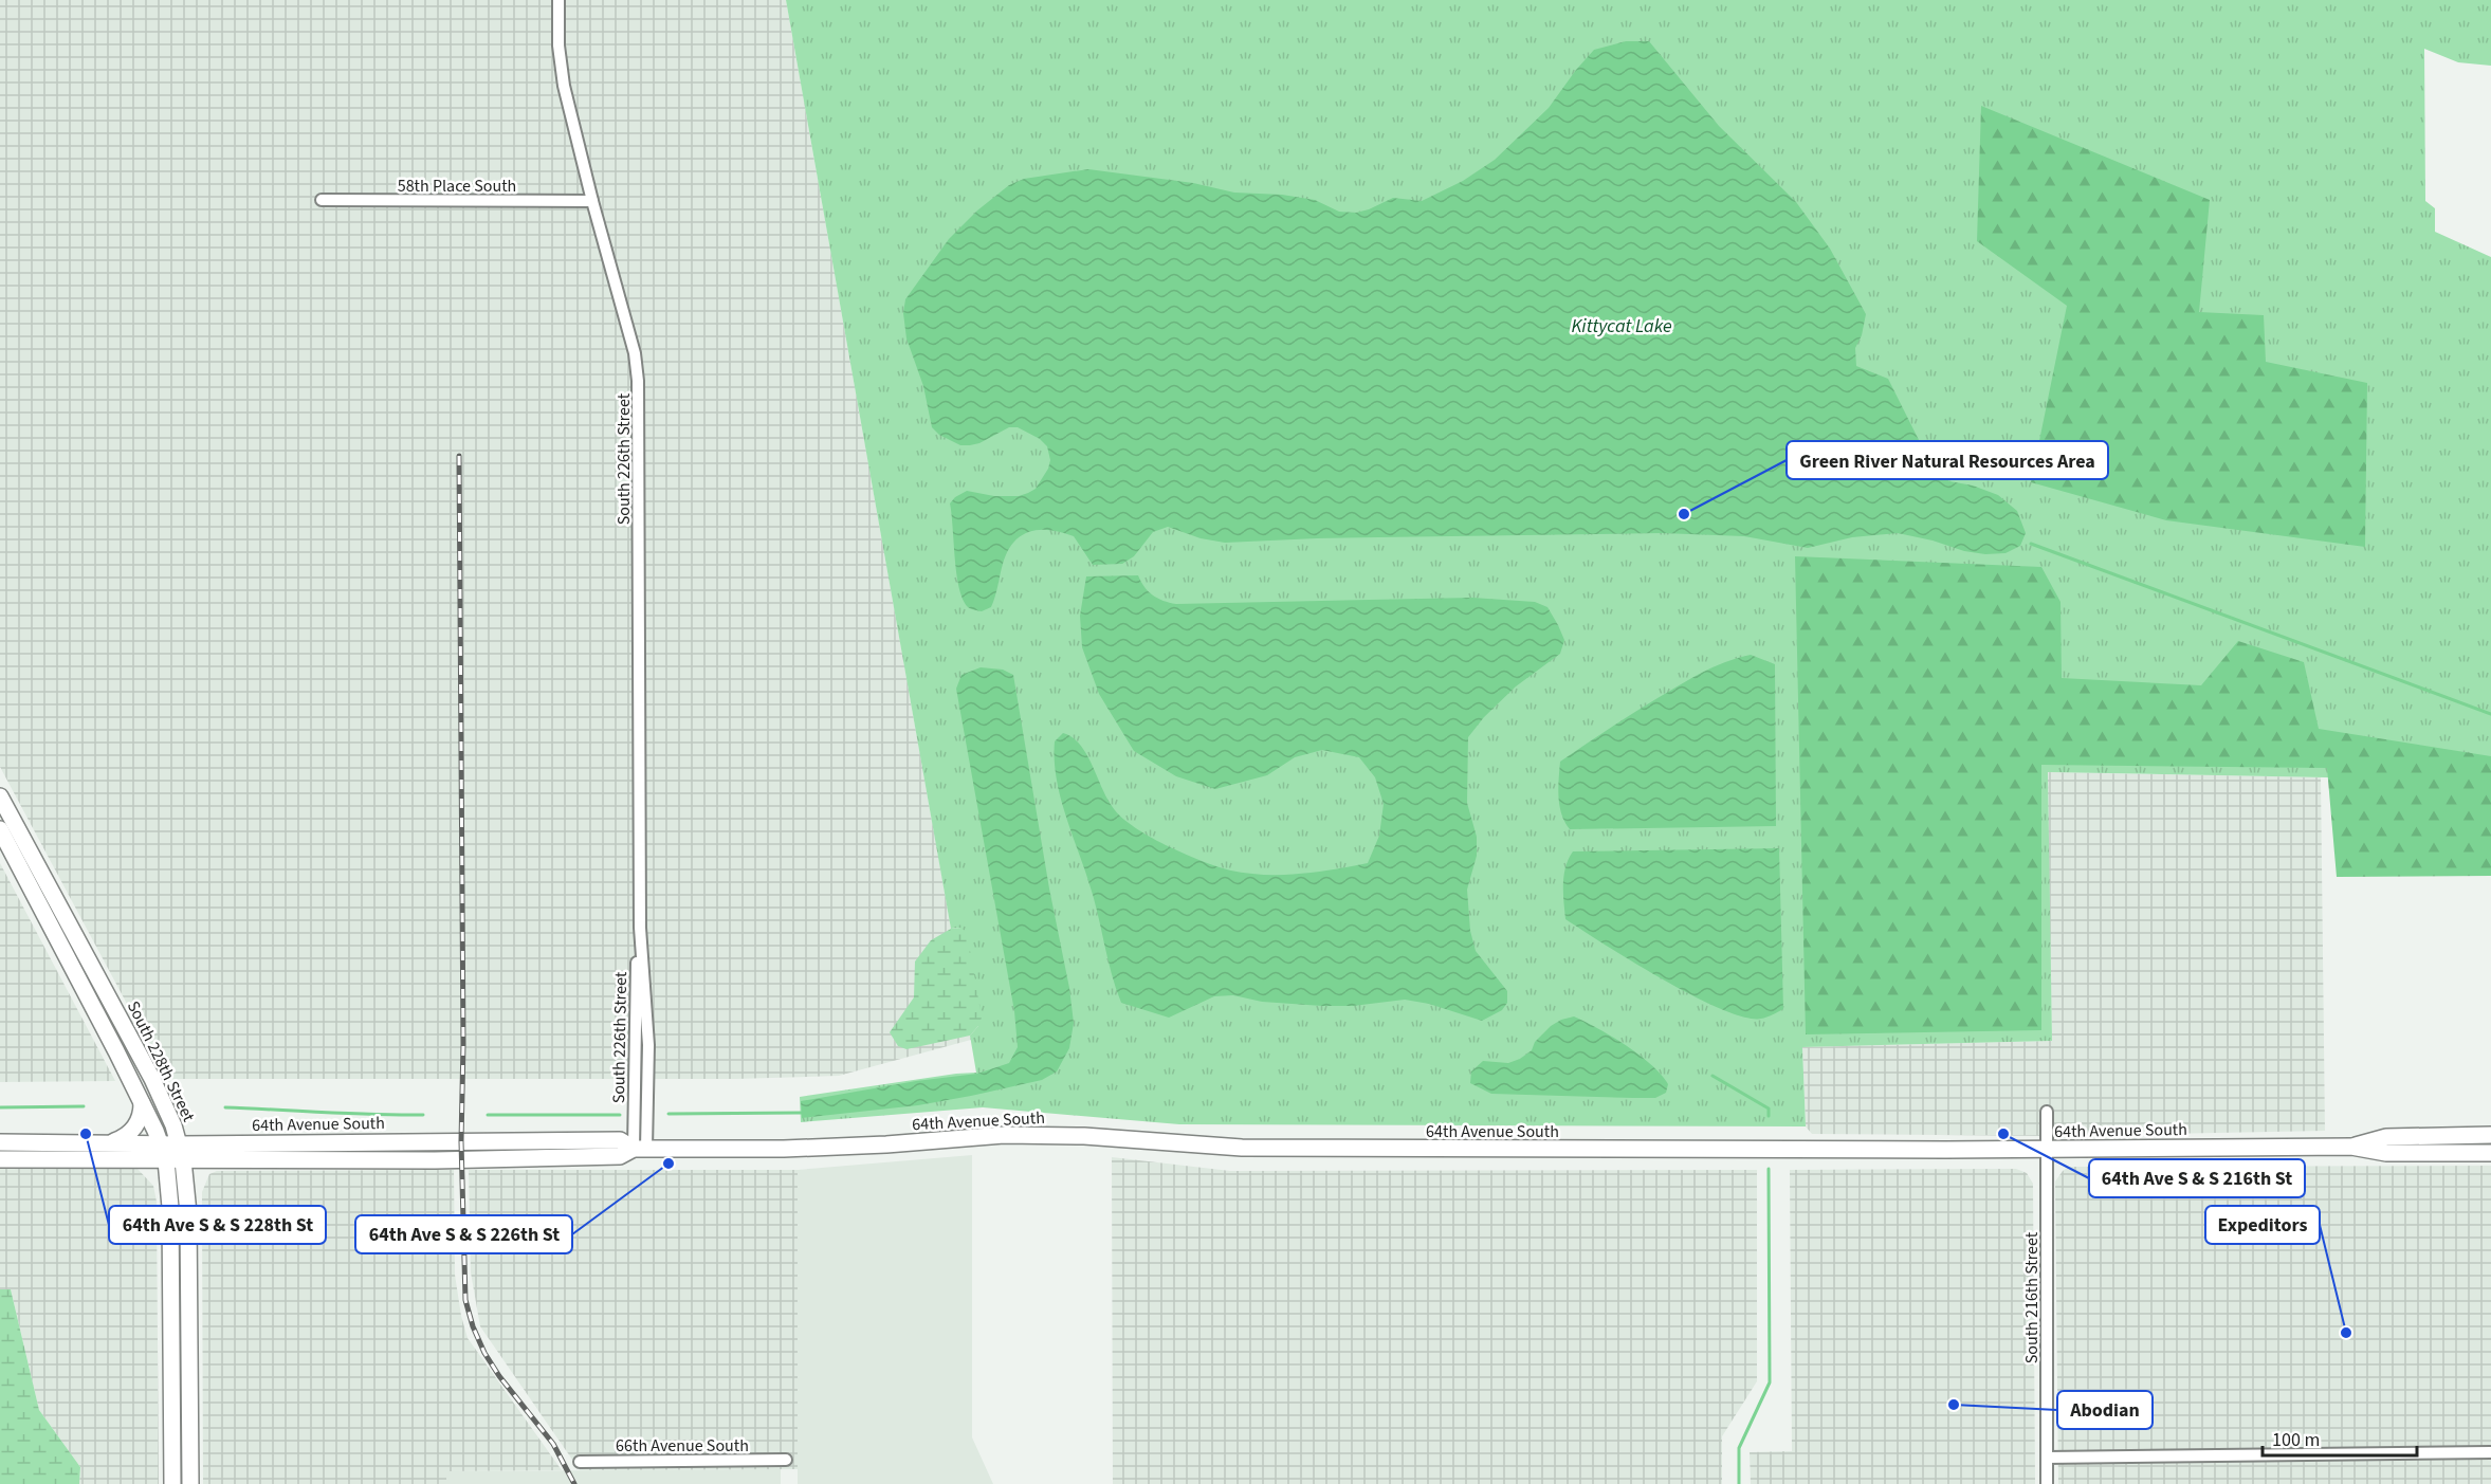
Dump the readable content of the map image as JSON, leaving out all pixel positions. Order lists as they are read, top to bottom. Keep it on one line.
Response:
{"streets":{"street":["58th Place South","South 226th Street","South 228th Street","64th Avenue South","South 216th Street","66th Avenue South"]},"crossings":[["58th Place South","South 226th Street"],["South 226th Street","64th Avenue South"],["South 228th Street","64th Avenue South"],["64th Avenue South","South 216th Street"]],"water":["Kittycat Lake"],"places":["Green River Natural Resources Area","64th Ave S & S 228th St","64th Ave S & S 216th St","64th Ave S & S 226th St","Expeditors","Abodian"],"scale_bar":"100 m"}
